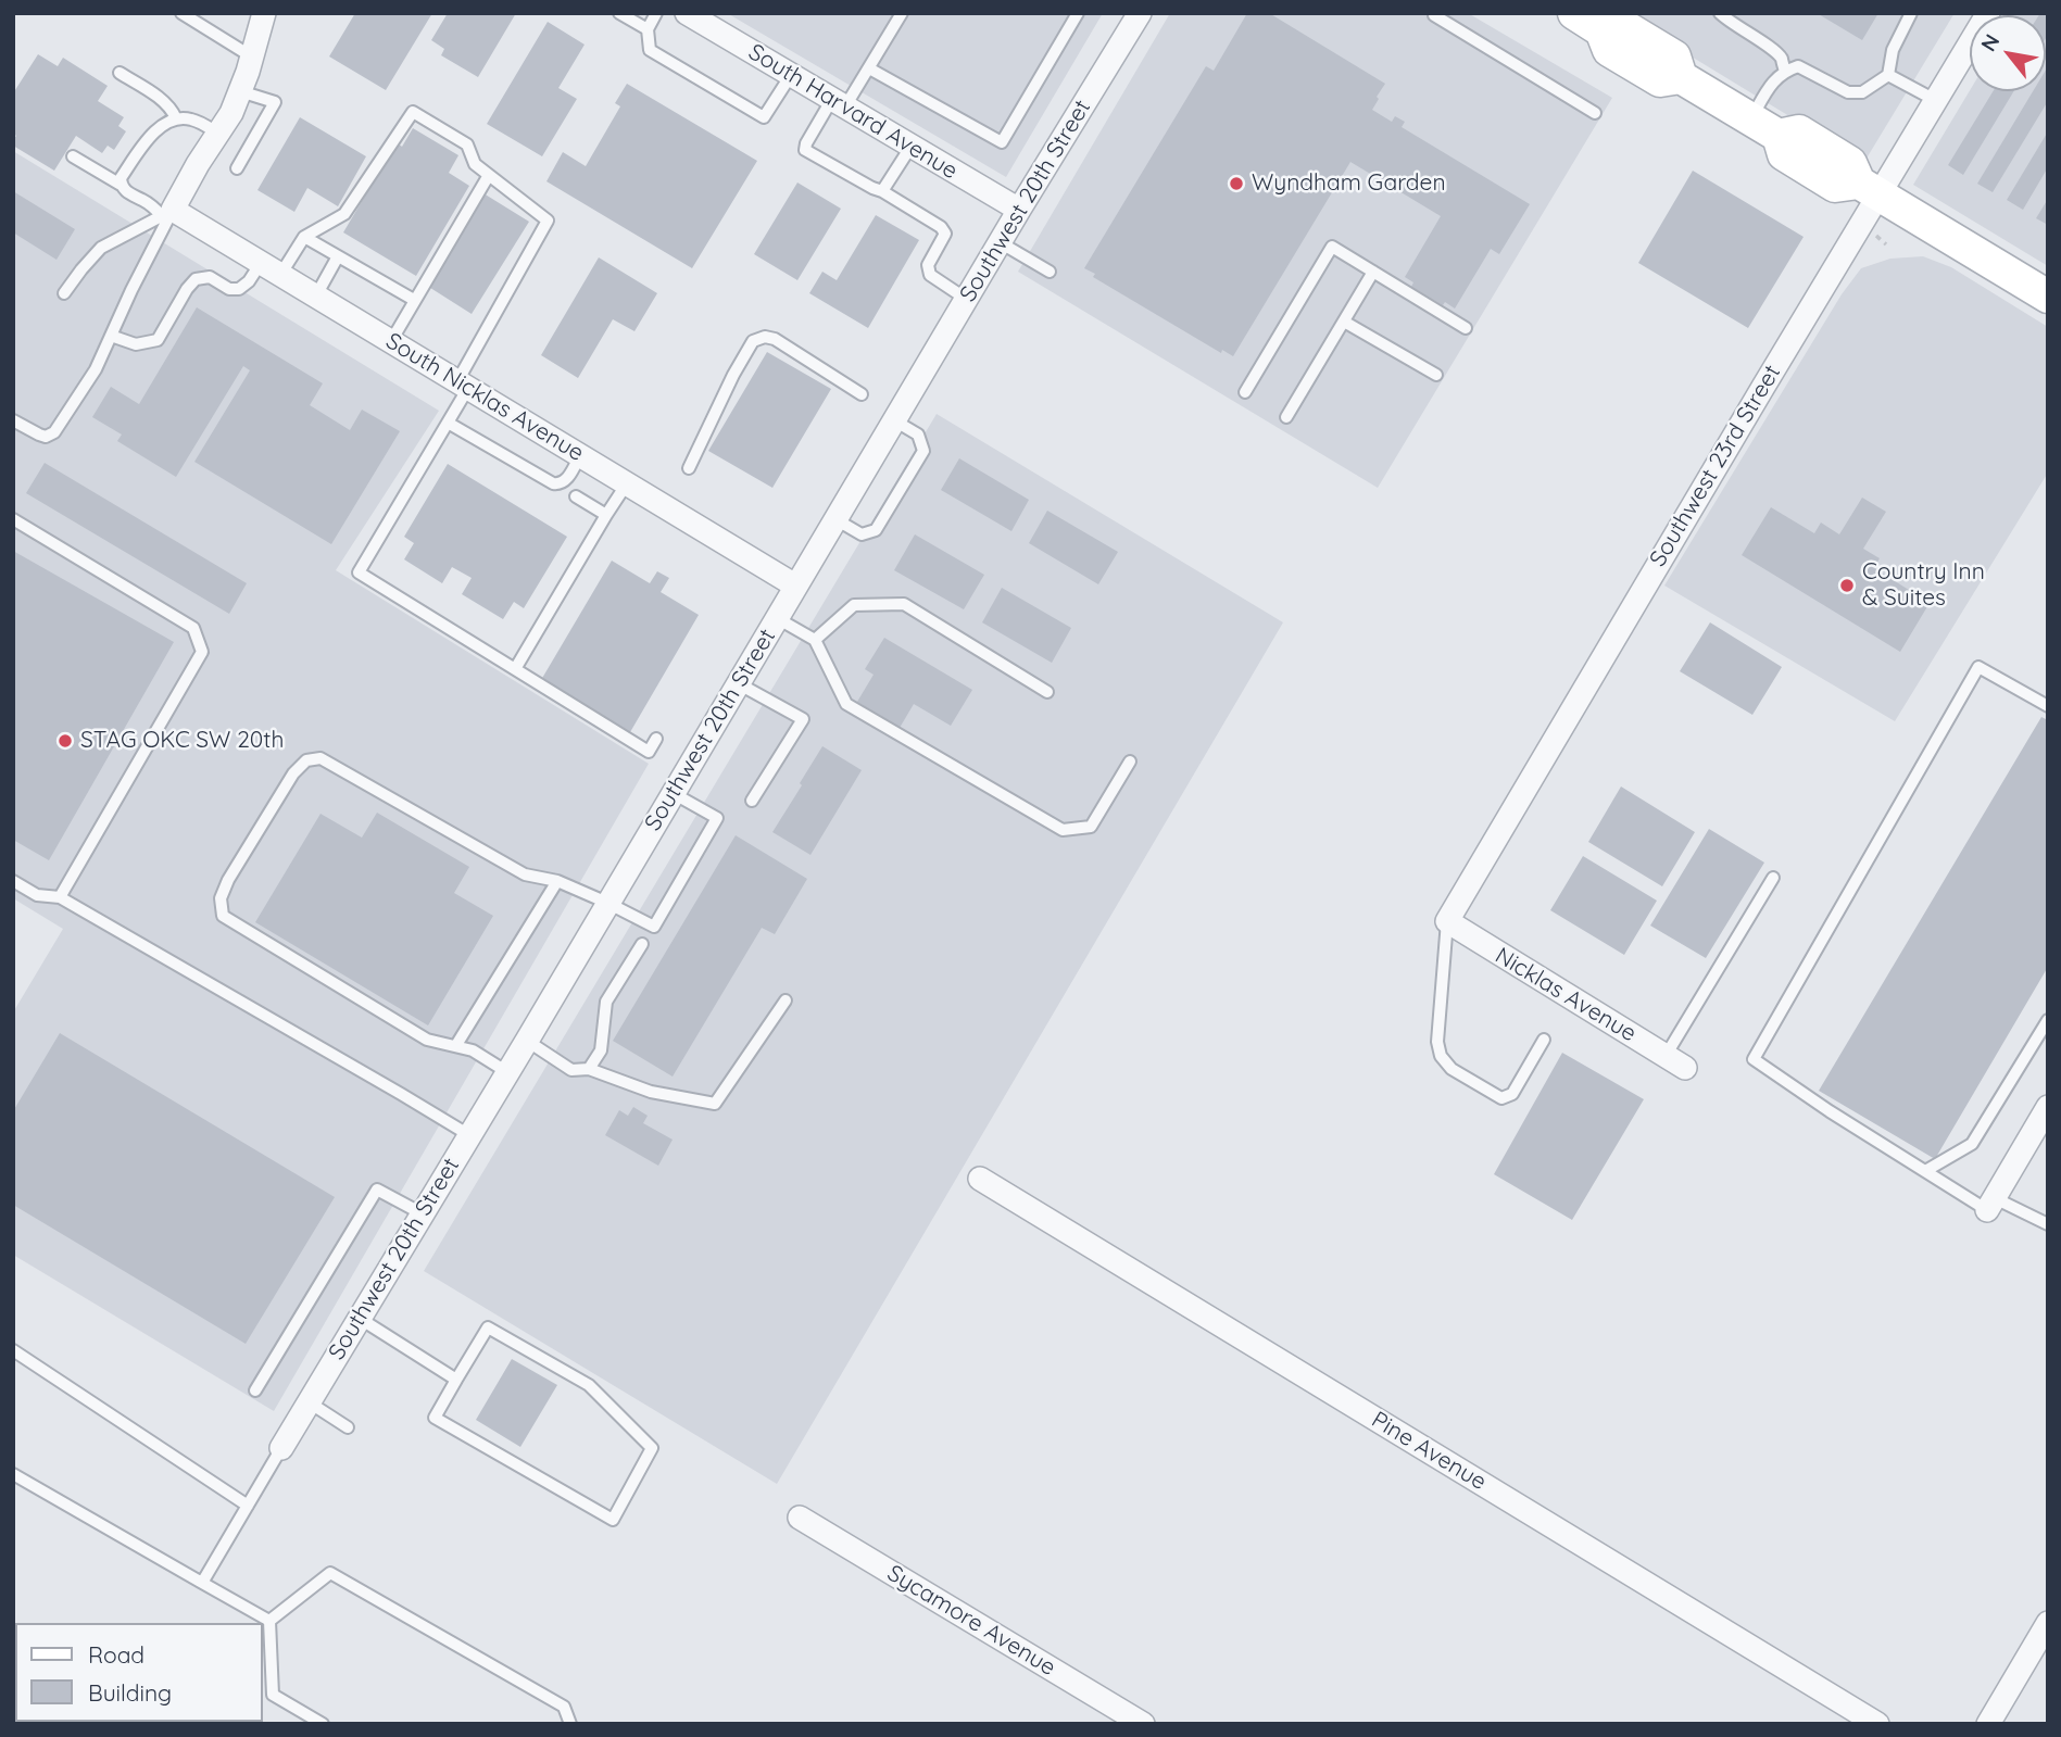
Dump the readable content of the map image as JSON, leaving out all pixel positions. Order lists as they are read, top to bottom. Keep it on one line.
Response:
{"streets":{"street":["South Harvard Avenue","Southwest 20th Street","South Nicklas Avenue","Southwest 23rd Street","Nicklas Avenue","Pine Avenue","Sycamore Avenue"]},"crossings":[["South Harvard Avenue","Southwest 20th Street"],["Southwest 20th Street","South Nicklas Avenue"],["Southwest 23rd Street","Nicklas Avenue"]],"places":["Wyndham Garden","Country Inn & Suites","STAG OKC SW 20th"],"legend":["Road","Building"],"north":"top left"}
